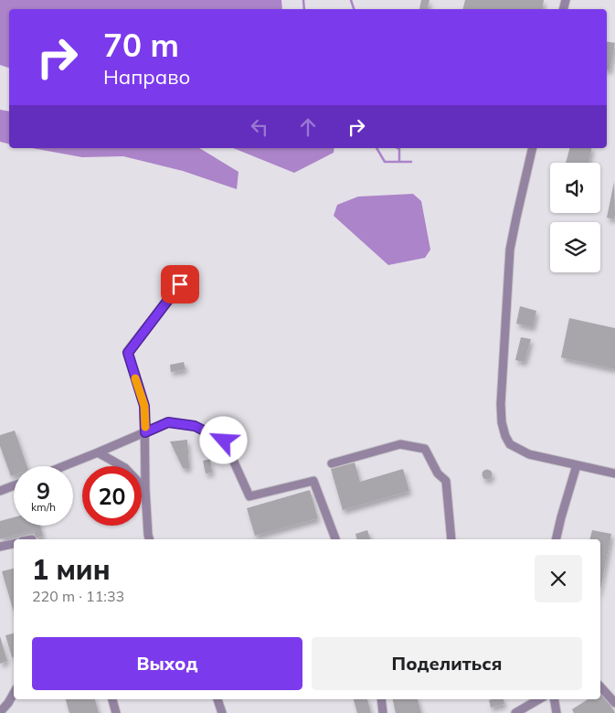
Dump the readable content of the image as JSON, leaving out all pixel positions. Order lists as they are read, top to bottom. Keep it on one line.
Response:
{"page":{"turn":["70 m","Направо"],"speed":"9 km/h","limit":"20","heading":["1 мин","220 m · 11:33"],"buttons":["Выход","Поделиться"]}}
